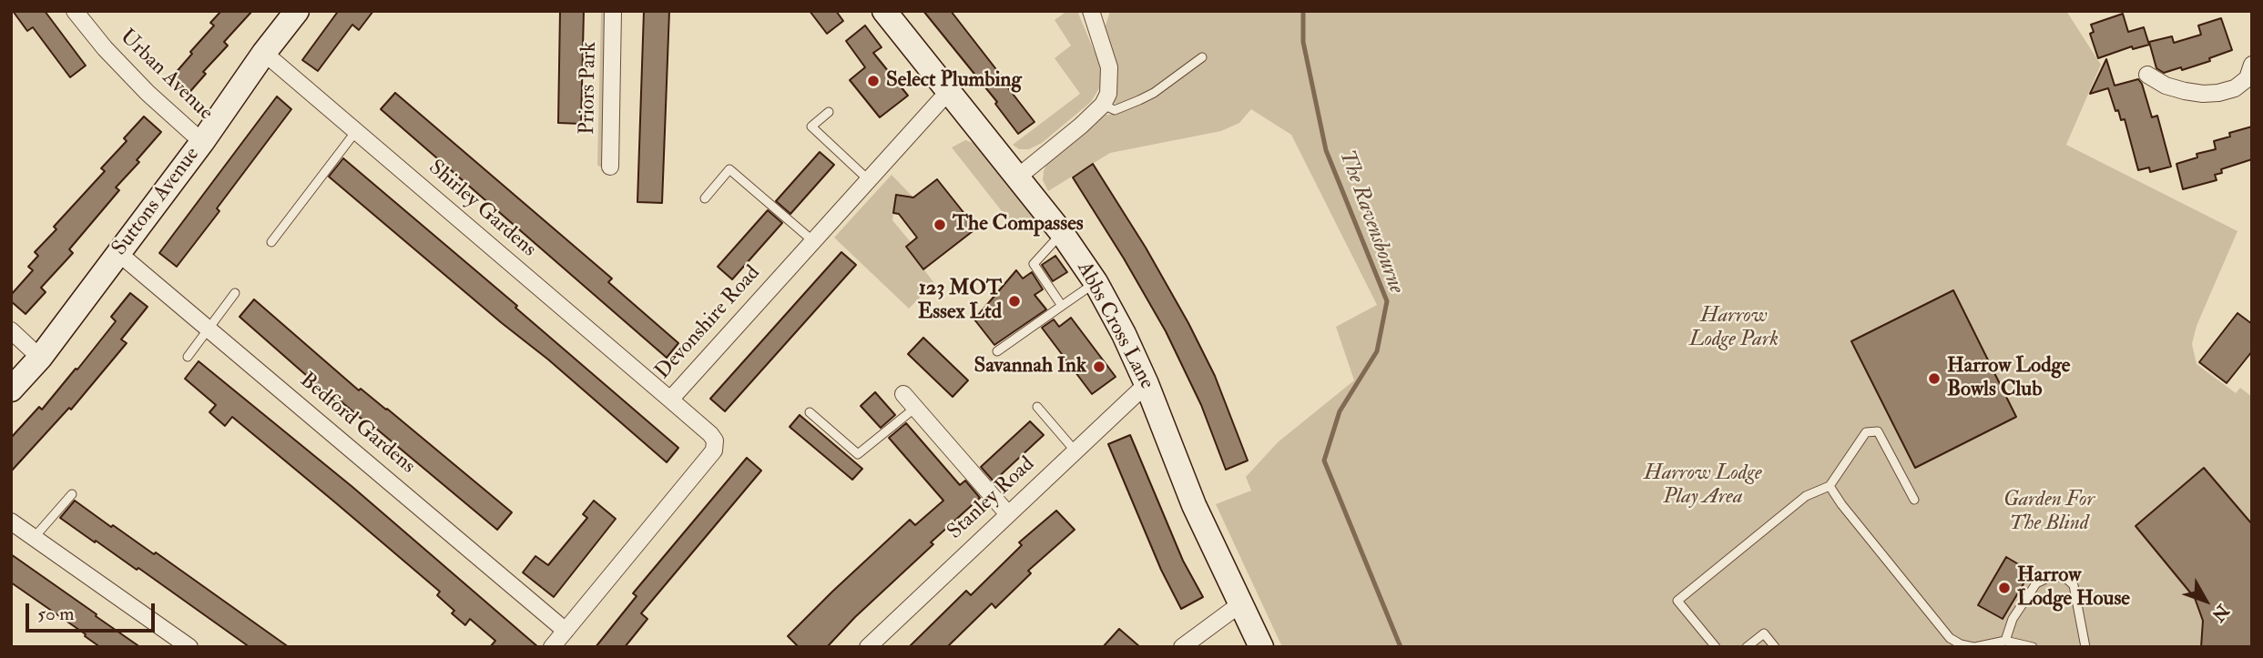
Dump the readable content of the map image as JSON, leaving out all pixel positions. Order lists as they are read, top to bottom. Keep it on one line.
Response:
{"streets":{"street":["Urban Avenue","Priors Park","Suttons Avenue","Shirley Gardens","Devonshire Road","Abbs Cross Lane","Bedford Gardens","Stanley Road"]},"crossings":[["Urban Avenue","Suttons Avenue"],["Suttons Avenue","Shirley Gardens"],["Suttons Avenue","Bedford Gardens"],["Shirley Gardens","Devonshire Road"],["Devonshire Road","Abbs Cross Lane"],["Devonshire Road","Bedford Gardens"],["Abbs Cross Lane","Stanley Road"]],"water":["The Ravensbourne"],"parks":["Harrow Lodge Park","Harrow Lodge Play Area","Garden For The Blind"],"places":["Select Plumbing","The Compasses","123 MOT Essex Ltd","Savannah Ink","Harrow Lodge Bowls Club","Harrow Lodge House"],"scale_bar":"50 m","north":"bottom right"}
